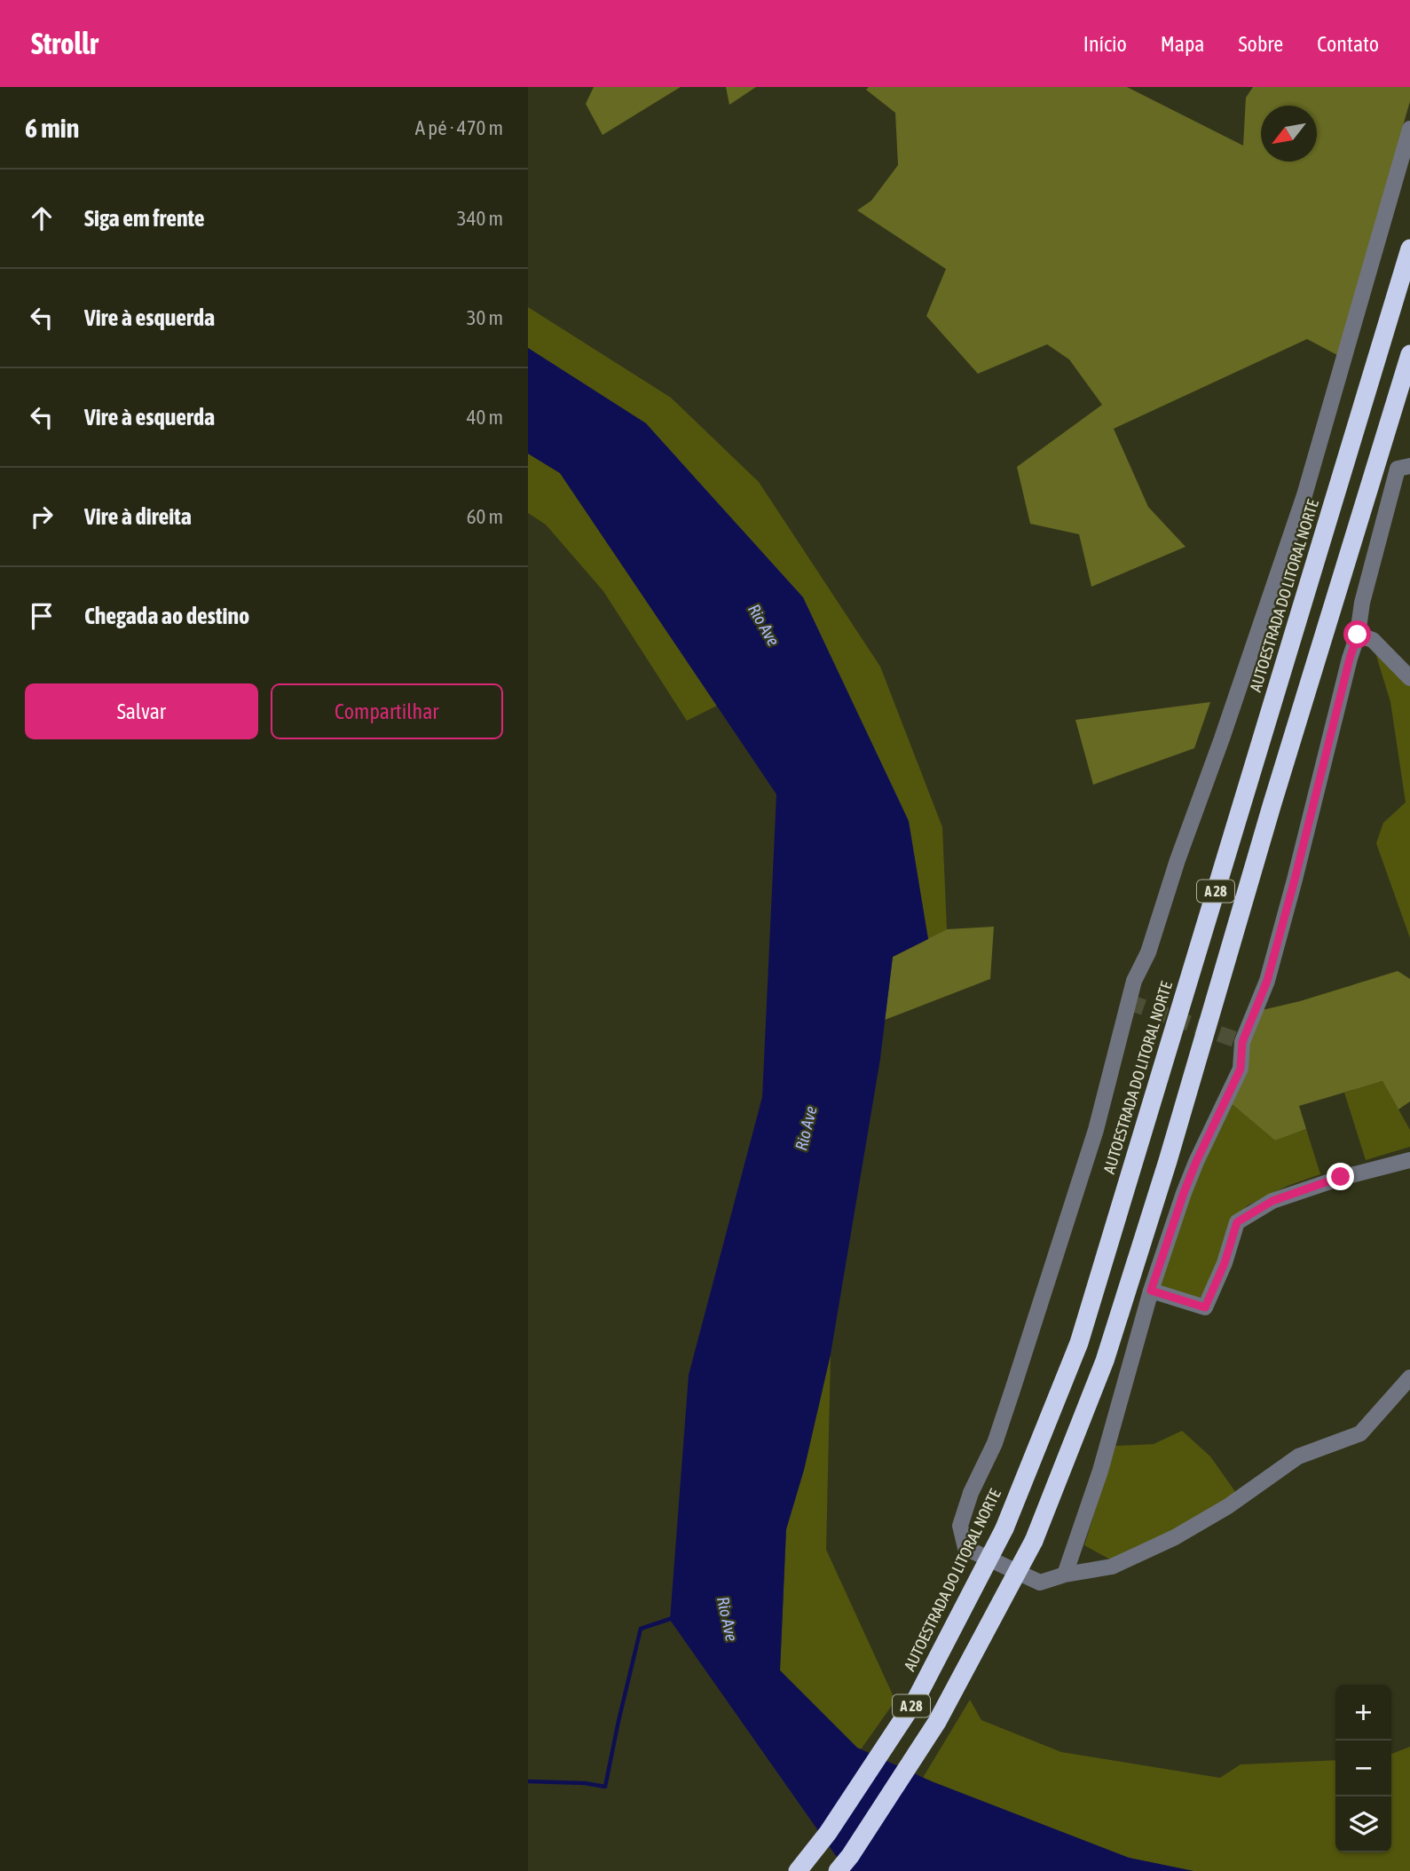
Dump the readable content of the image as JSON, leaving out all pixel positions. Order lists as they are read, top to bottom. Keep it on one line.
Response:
{"streets":{"highway":["AUTOESTRADA DO LITORAL NORTE","A 28"]},"water":["Rio Ave"],"north":"bottom left","page":{"header":"Strollr","nav":["Início","Mapa","Sobre","Contato"],"heading":["6 min","A pé · 470 m"],"list":[["Siga em frente","340 m"],["Vire à esquerda","30 m"],["Vire à esquerda","40 m"],["Vire à direita","60 m"],"Chegada ao destino"],"buttons":["Salvar","Compartilhar"],"map_buttons":["+","−"]}}
